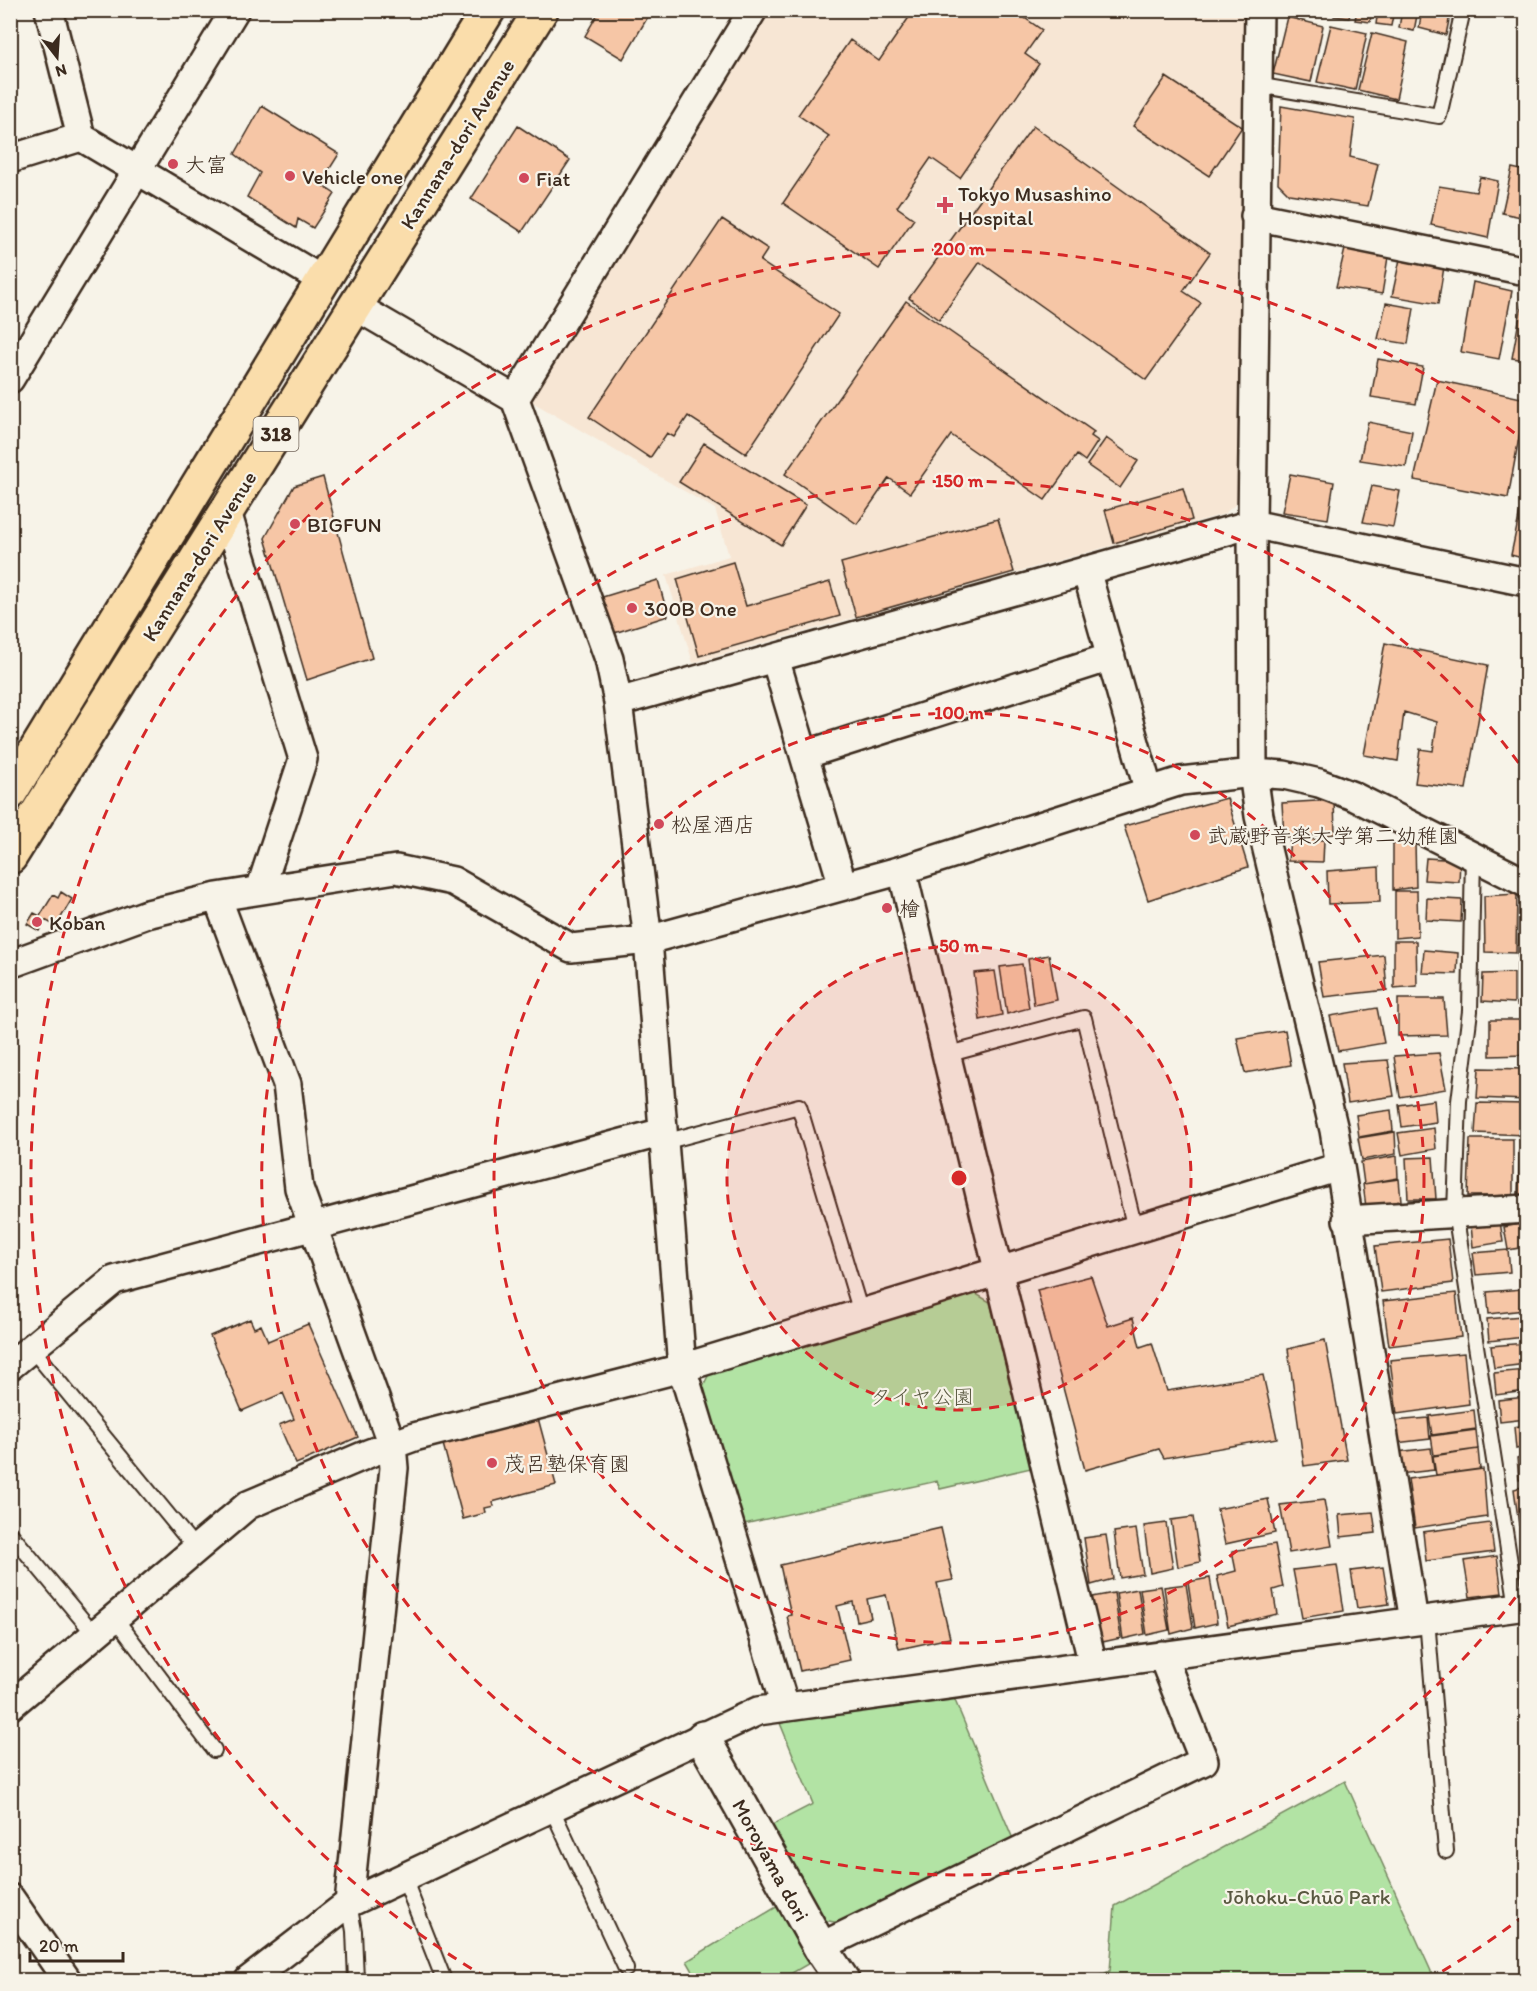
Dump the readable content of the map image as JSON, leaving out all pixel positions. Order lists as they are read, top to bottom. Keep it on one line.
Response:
{"streets":{"main road":["Kannana-dori Avenue","318"],"street":["Moroyama dori"]},"parks":["タイヤ公園","Jōhoku-Chūō Park"],"places":{"other":["大富","Vehicle one","Fiat","BIGFUN","300B One","松屋酒店","武蔵野音楽大学第二幼稚園","檜","Koban","茂呂塾保育園"],"health":["Tokyo Musashino Hospital"]},"scale_bar":"20 m","north":"bottom","rings":["200 m","150 m","100 m","50 m"]}
